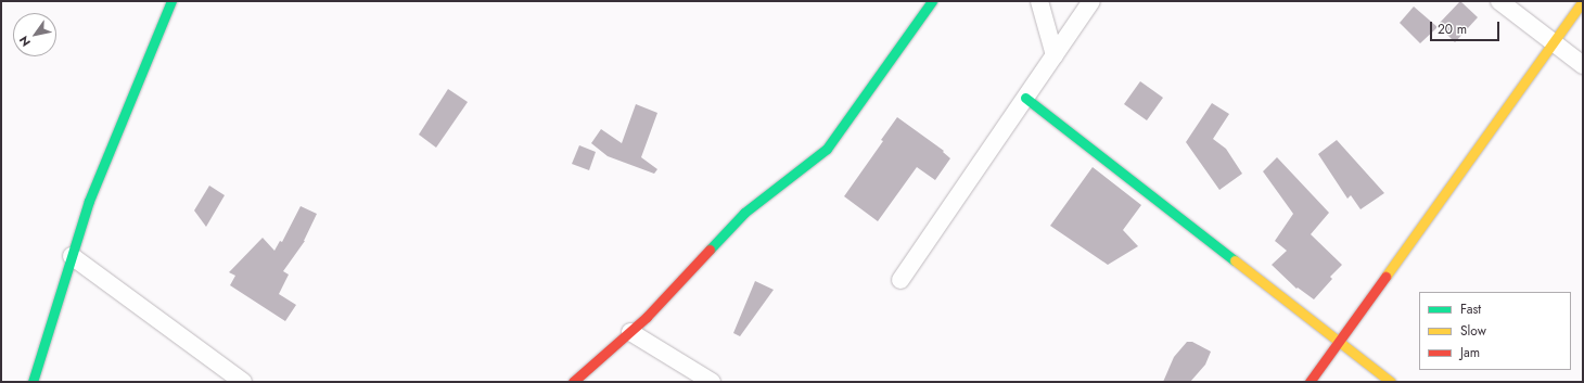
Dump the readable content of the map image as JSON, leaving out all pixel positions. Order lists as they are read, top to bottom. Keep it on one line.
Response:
{"legend":["Fast","Slow","Jam"],"scale_bar":"20 m","north":"bottom left"}
